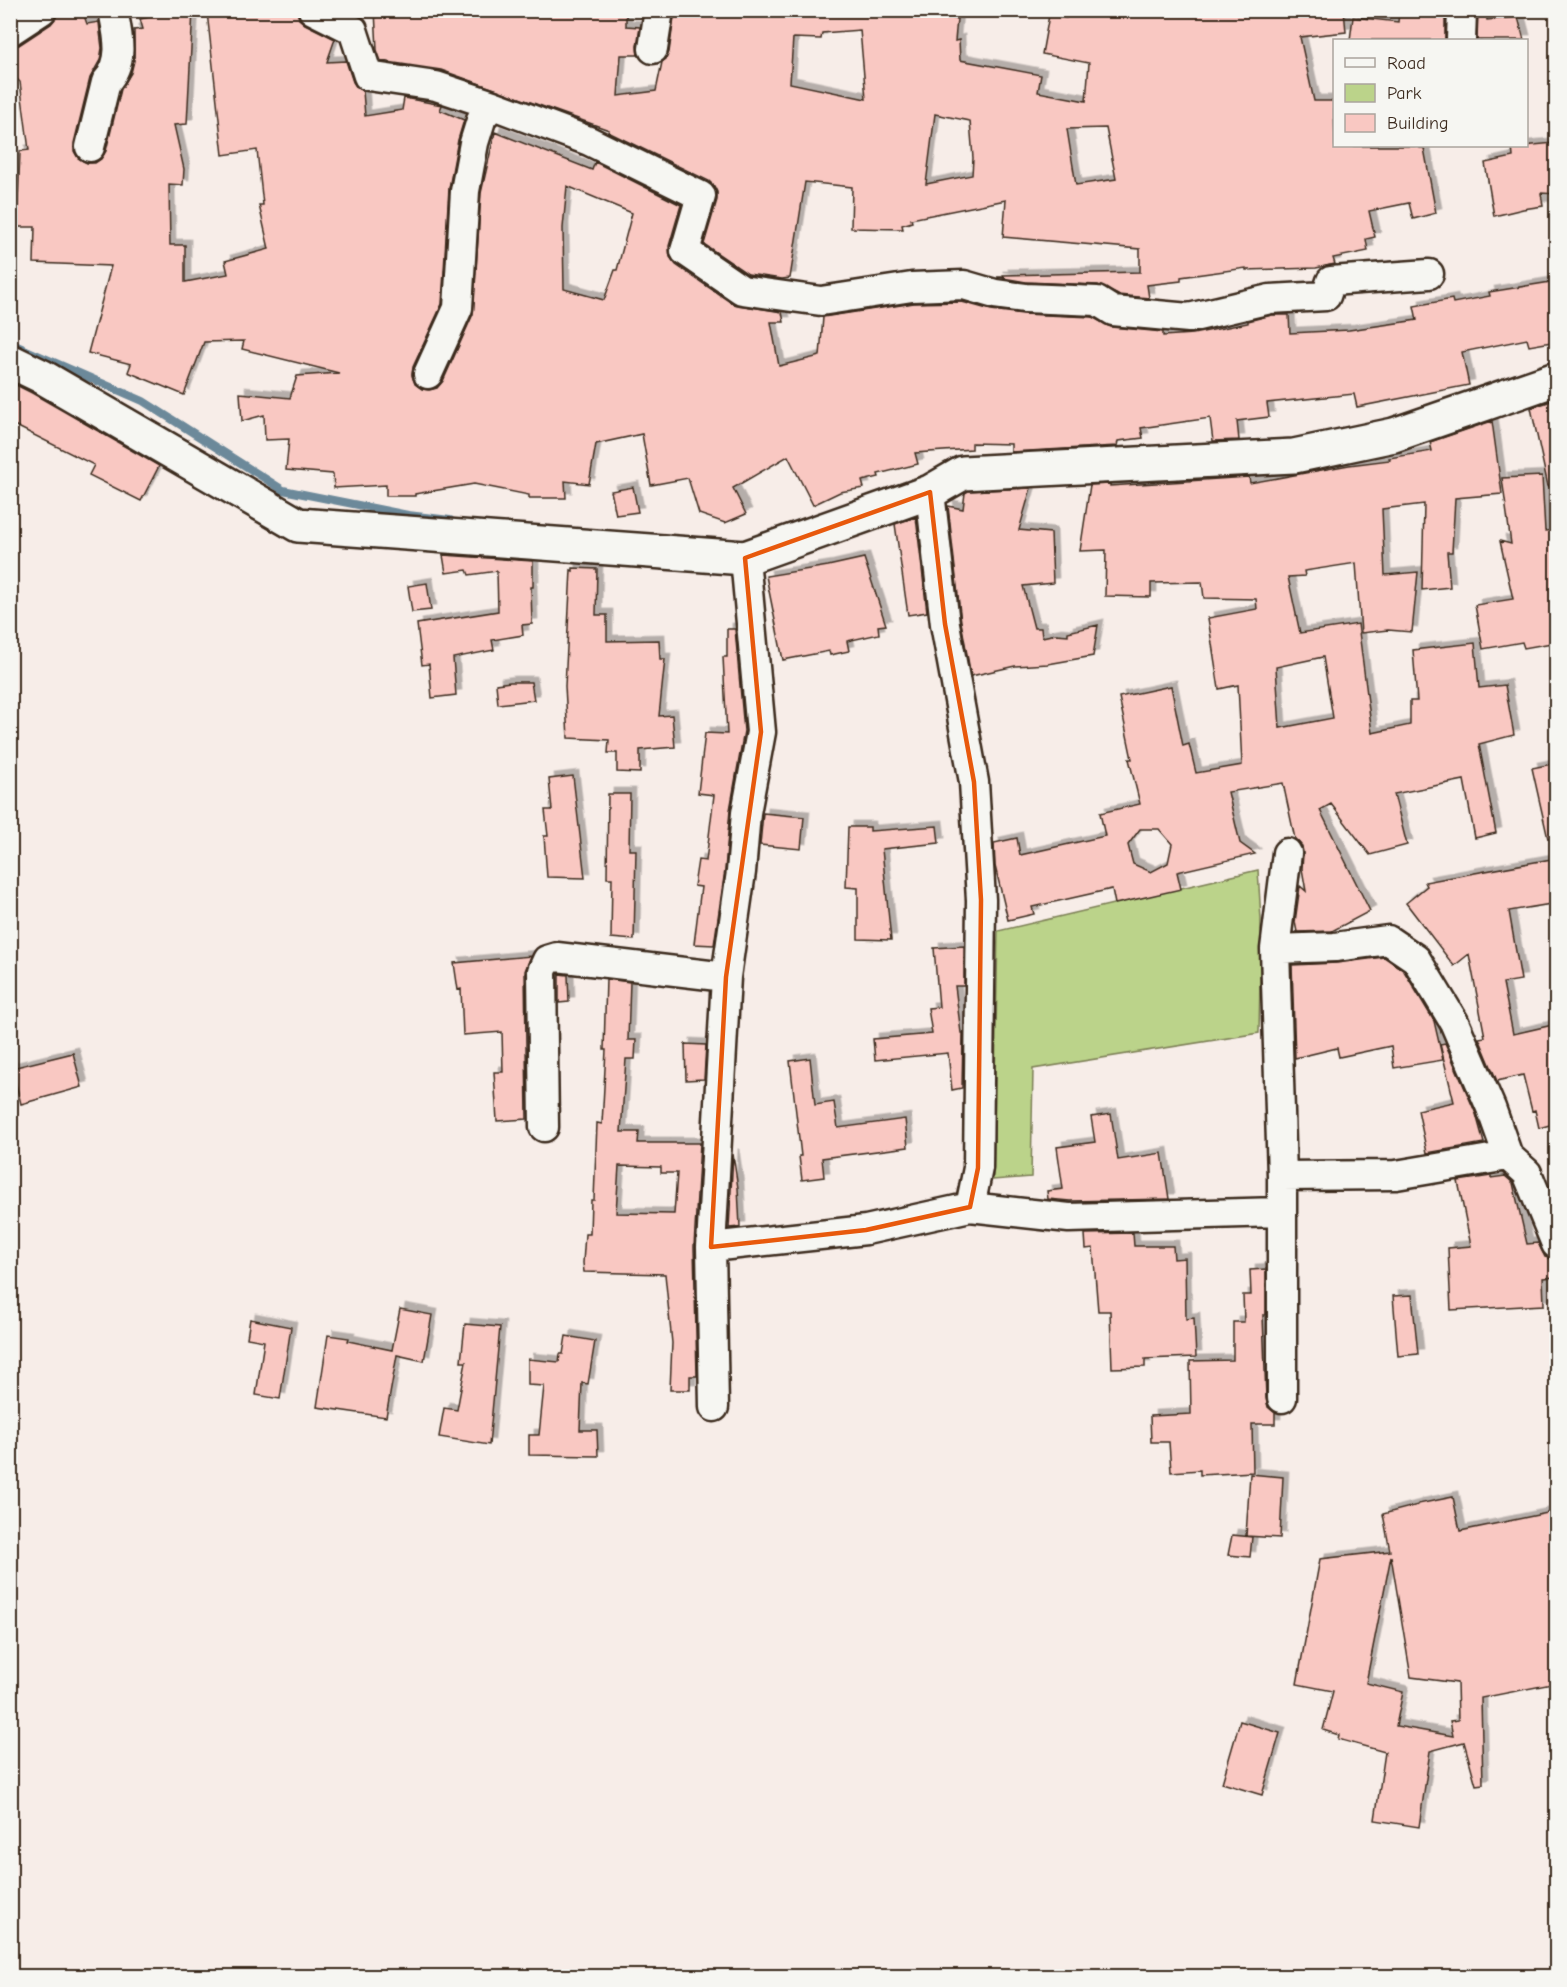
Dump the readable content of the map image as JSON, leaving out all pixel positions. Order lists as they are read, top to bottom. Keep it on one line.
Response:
{"legend":["Road","Park","Building"]}
